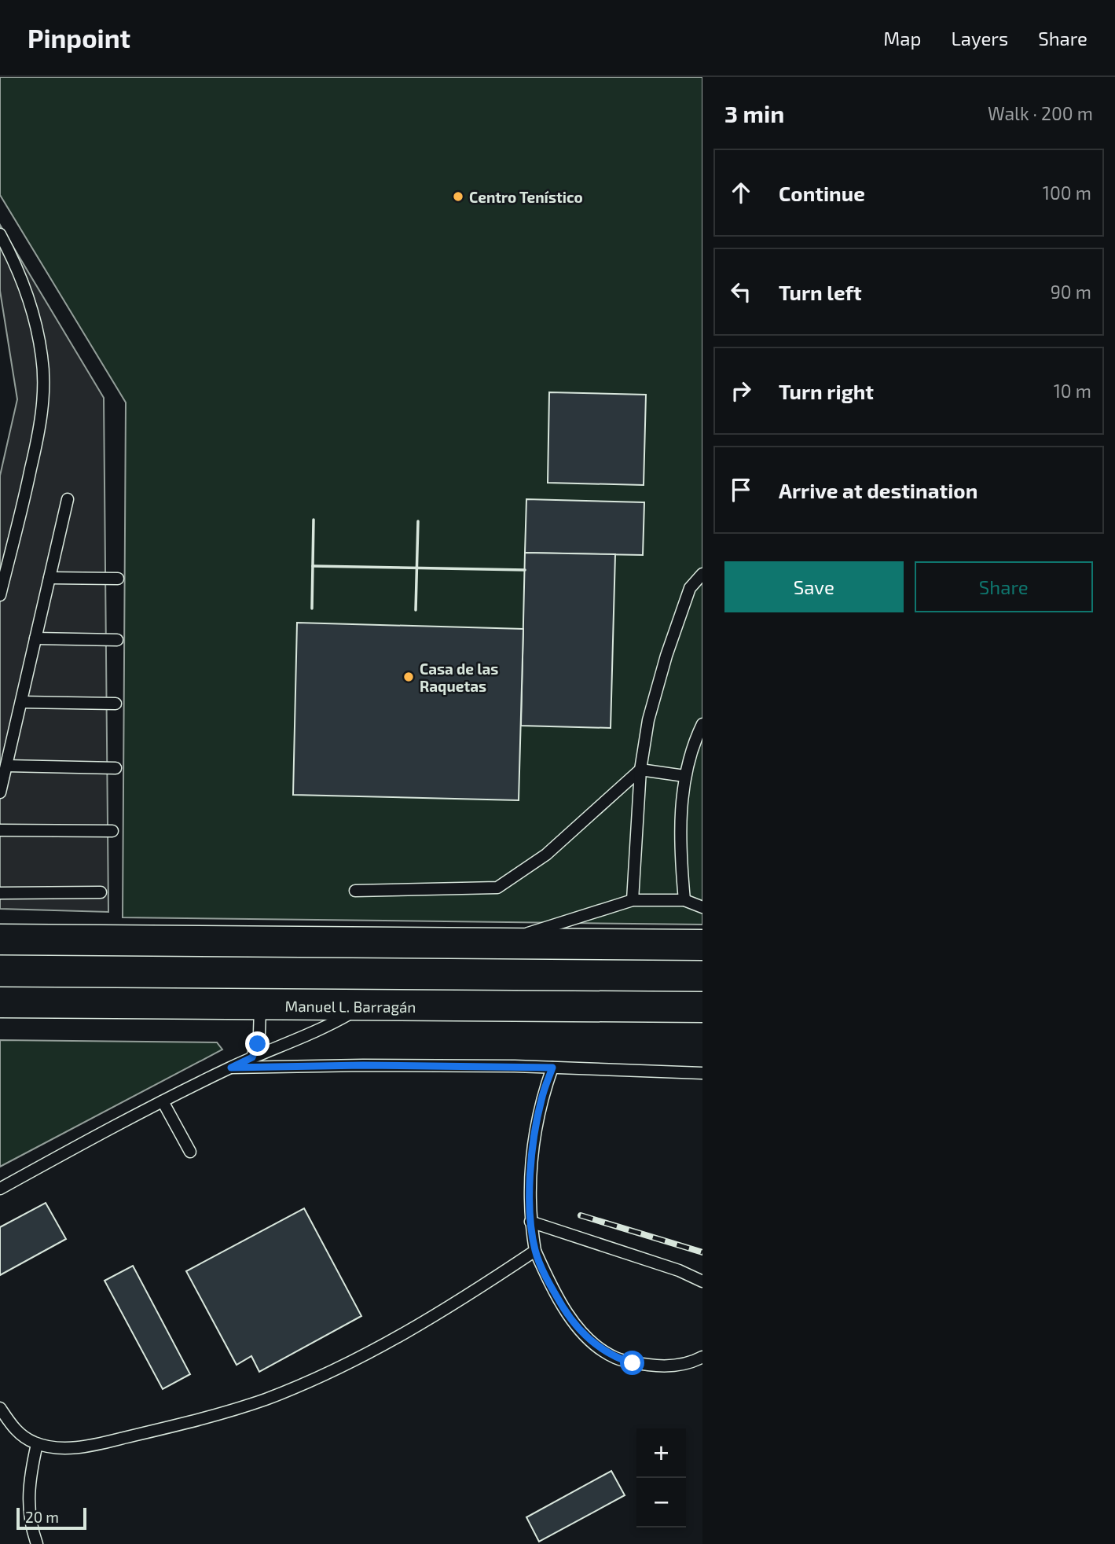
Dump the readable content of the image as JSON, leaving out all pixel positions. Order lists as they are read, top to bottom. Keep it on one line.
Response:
{"streets":{"highway":["Manuel L. Barragán"]},"places":["Centro Tenístico","Casa de las Raquetas"],"scale_bar":"20 m","page":{"header":"Pinpoint","nav":["Map","Layers","Share"],"heading":["3 min","Walk · 200 m"],"list":[["Continue","100 m"],["Turn left","90 m"],["Turn right","10 m"],"Arrive at destination"],"buttons":["Save","Share"],"map_buttons":["+","−"],"scale":"20 m"}}
